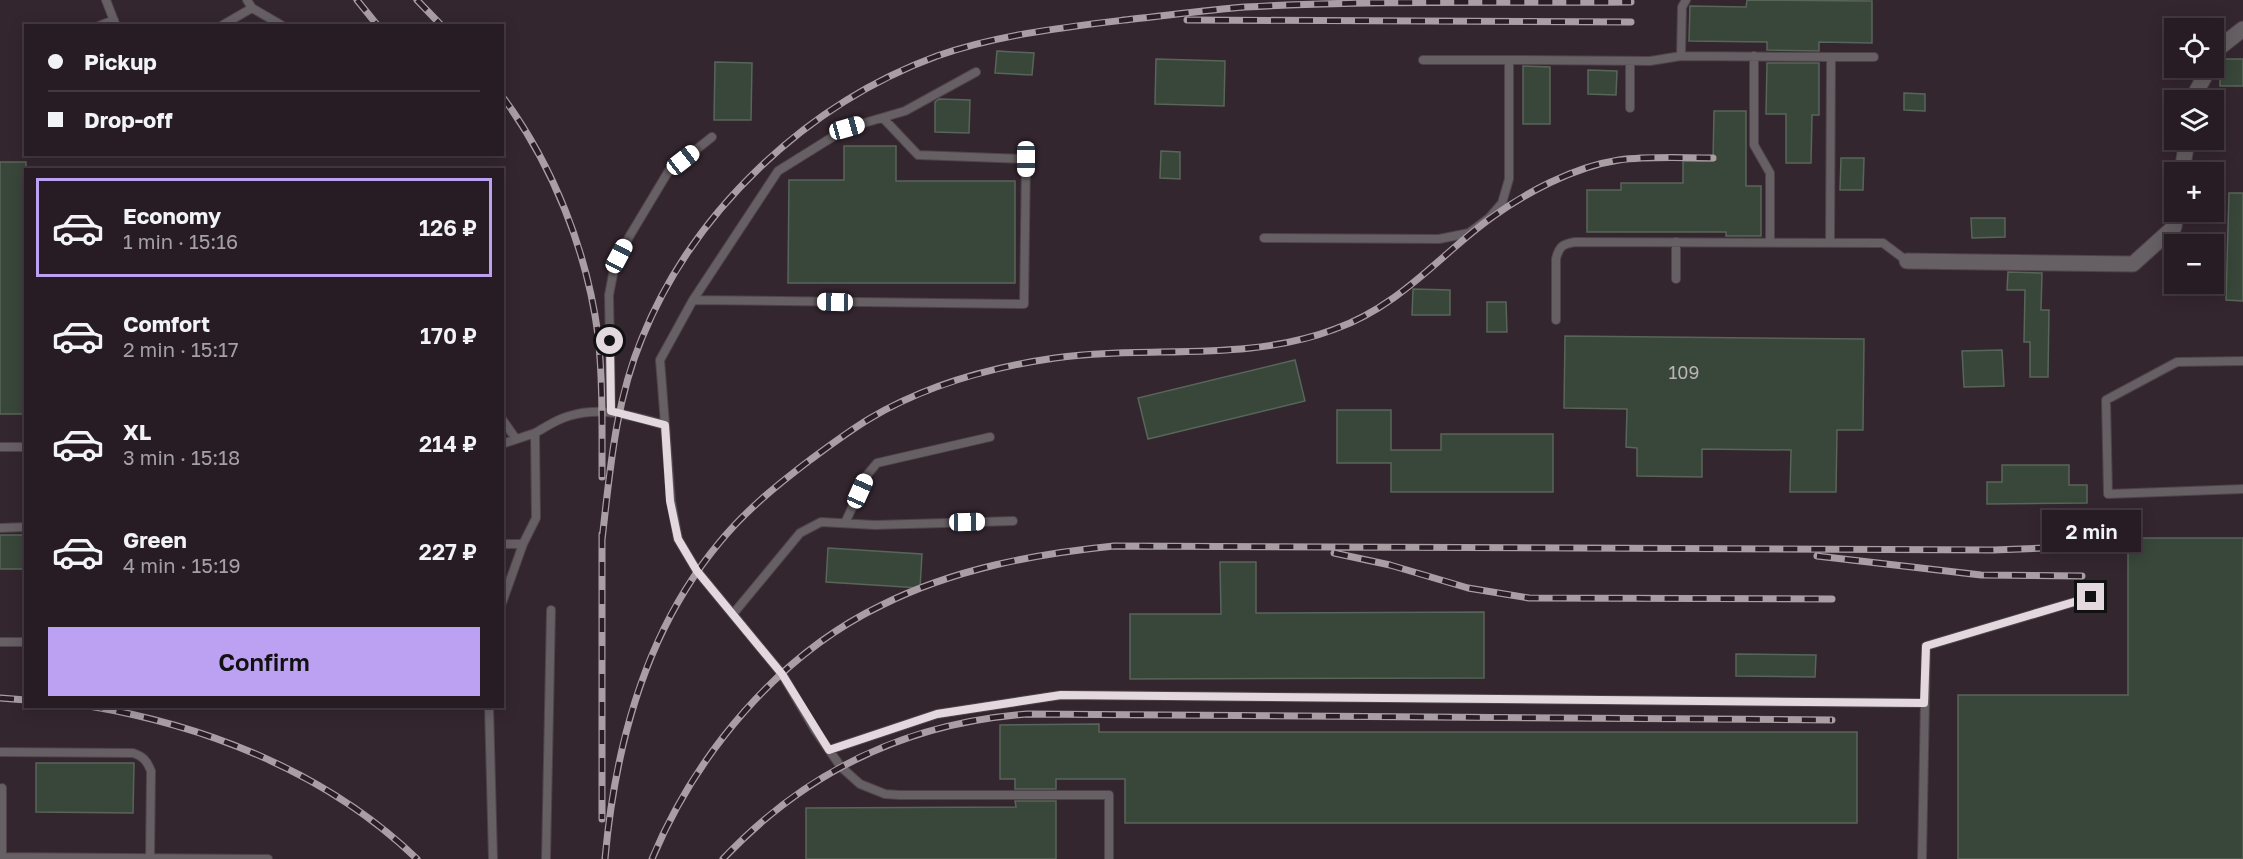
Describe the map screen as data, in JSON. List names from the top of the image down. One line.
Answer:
{"house_numbers":["109"],"page":{"map_buttons":["+","−"],"banner":["Pickup","Drop-off"],"list":[{"name":"Economy","note":"1 min · 15:16","value":"126 ₽"},{"name":"Comfort","note":"2 min · 15:17","value":"170 ₽"},{"name":"XL","note":"3 min · 15:18","value":"214 ₽"},{"name":"Green","note":"4 min · 15:19","value":"227 ₽"}],"bubble":"2 min","buttons":"Confirm"}}
